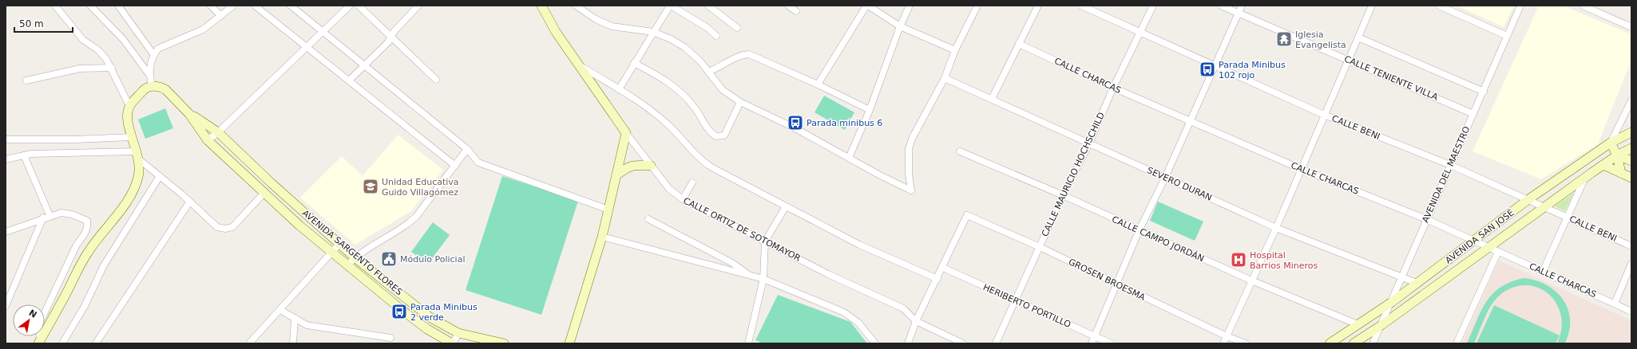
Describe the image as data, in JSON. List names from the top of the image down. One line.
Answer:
{"streets":{"street":["CALLE CHARCAS","CALLE TENIENTE VILLA","CALLE BENI","CALLE MAURICIO HOCHSCHILD","AVENIDA DEL MAESTRO","SEVERO DURAN","CALLE ORTIZ DE SOTOMAYOR","AVENIDA SAN JOSÉ","CALLE CAMPO JORDÁN","AVENIDA SARGENTO FLORES","GROSEN BROESMA","HERIBERTO PORTILLO"]},"crossings":[["CALLE CHARCAS","CALLE MAURICIO HOCHSCHILD"],["CALLE CHARCAS","AVENIDA DEL MAESTRO"],["CALLE CHARCAS","AVENIDA SAN JOSÉ"],["CALLE TENIENTE VILLA","AVENIDA DEL MAESTRO"],["CALLE BENI","CALLE MAURICIO HOCHSCHILD"],["CALLE BENI","AVENIDA DEL MAESTRO"],["CALLE BENI","AVENIDA SAN JOSÉ"],["CALLE MAURICIO HOCHSCHILD","SEVERO DURAN"],["CALLE MAURICIO HOCHSCHILD","CALLE CAMPO JORDÁN"],["CALLE MAURICIO HOCHSCHILD","GROSEN BROESMA"],["CALLE MAURICIO HOCHSCHILD","HERIBERTO PORTILLO"],["AVENIDA DEL MAESTRO","SEVERO DURAN"],["AVENIDA DEL MAESTRO","AVENIDA SAN JOSÉ"],["SEVERO DURAN","AVENIDA SAN JOSÉ"],["AVENIDA SAN JOSÉ","CALLE CAMPO JORDÁN"],["GROSEN BROESMA","HERIBERTO PORTILLO"]],"places":{"temple":["Iglesia Evangelista"],"bus stop":["Parada Minibus 102 rojo","Parada minibus 6","Parada Minibus 2 verde"],"school or university":["Unidad Educativa Guido Villagómez"],"public building":["Módulo Policial"],"hospital":["Hospital Barrios Mineros"]},"scale_bar":"50 m","north":"top right"}
